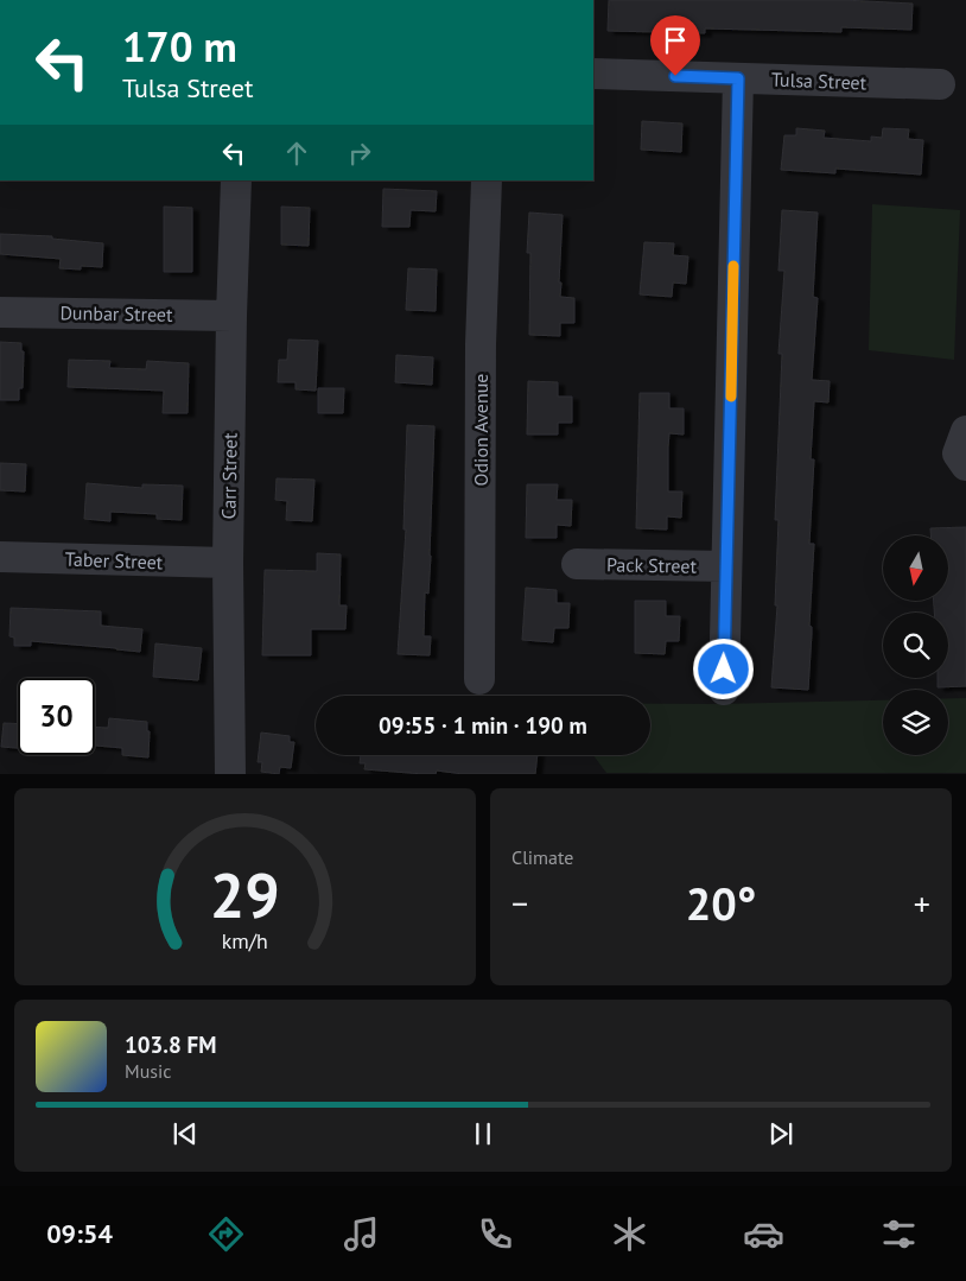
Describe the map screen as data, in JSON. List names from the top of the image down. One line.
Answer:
{"streets":{"street":["Tulsa Street","Dunbar Street","Odion Avenue","Carr Street","Taber Street","Pack Street"]},"crossings":[["Dunbar Street","Carr Street"],["Carr Street","Taber Street"]],"north":"bottom","page":{"turn":["170 m","Tulsa Street"],"limit":"30","trip":"09:55 · 1 min · 190 m","tile":"Climate","heat":["−","20°","+"],"song":["103.8 FM","Music"],"tabs":"09:54","gauge":["29","km/h"]}}
